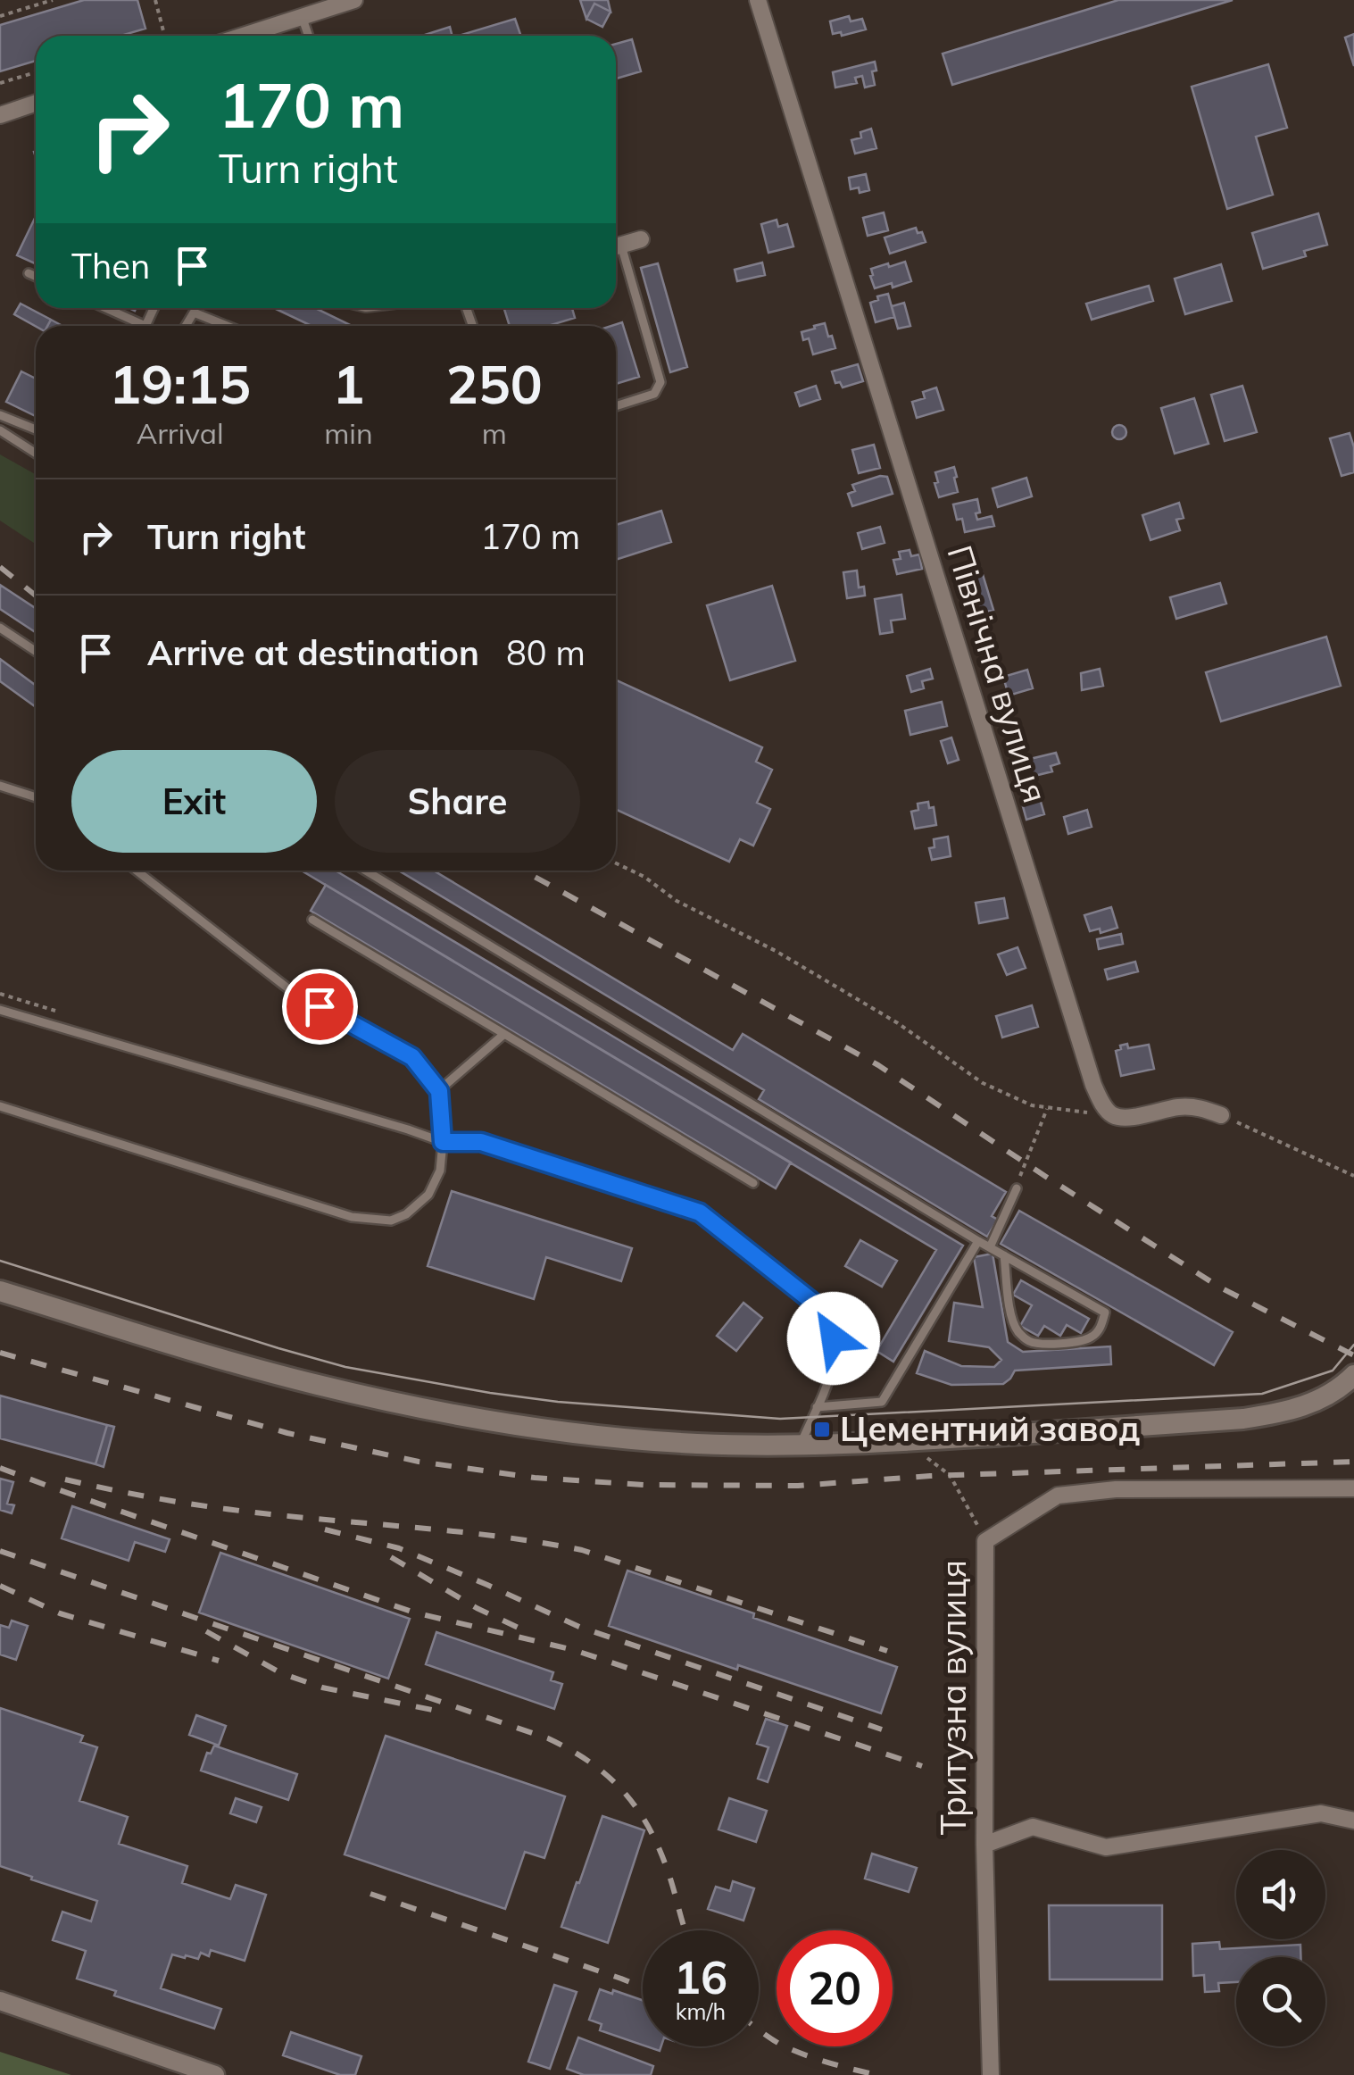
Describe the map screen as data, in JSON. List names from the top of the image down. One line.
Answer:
{"streets":{"street":["Північна вулиця","Тритузна вулиця"]},"places":{"transit":["Цементний завод"]},"page":{"turn":["170 m","Turn right"],"then":"Then","eta":["19:15","Arrival","1","min","250","m"],"list":[{"name":"Turn right","value":"170 m"},{"name":"Arrive at destination","value":"80 m"}],"buttons":["Exit","Share"],"speed":"16 km/h","limit":"20"}}
